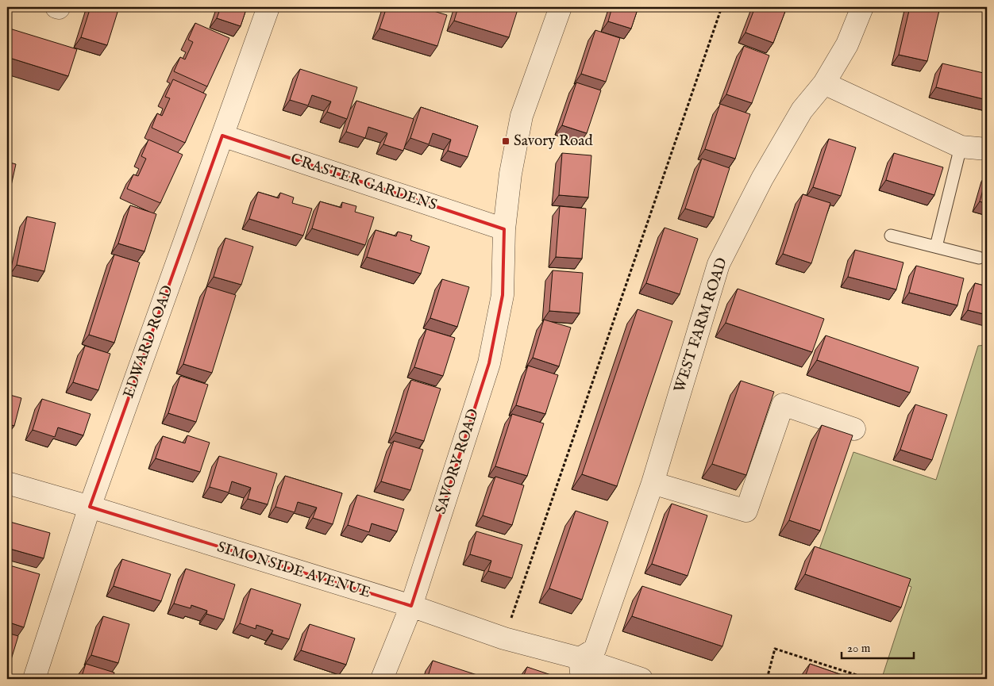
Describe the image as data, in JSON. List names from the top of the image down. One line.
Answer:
{"streets":{"street":["CRASTER GARDENS","WEST FARM ROAD","EDWARD ROAD","SAVORY ROAD","SIMONSIDE AVENUE"]},"crossings":[["CRASTER GARDENS","EDWARD ROAD"],["CRASTER GARDENS","SAVORY ROAD"],["WEST FARM ROAD","SIMONSIDE AVENUE"],["EDWARD ROAD","SIMONSIDE AVENUE"],["SAVORY ROAD","SIMONSIDE AVENUE"]],"places":{"transit":["Savory Road"]},"scale_bar":"20 m"}
